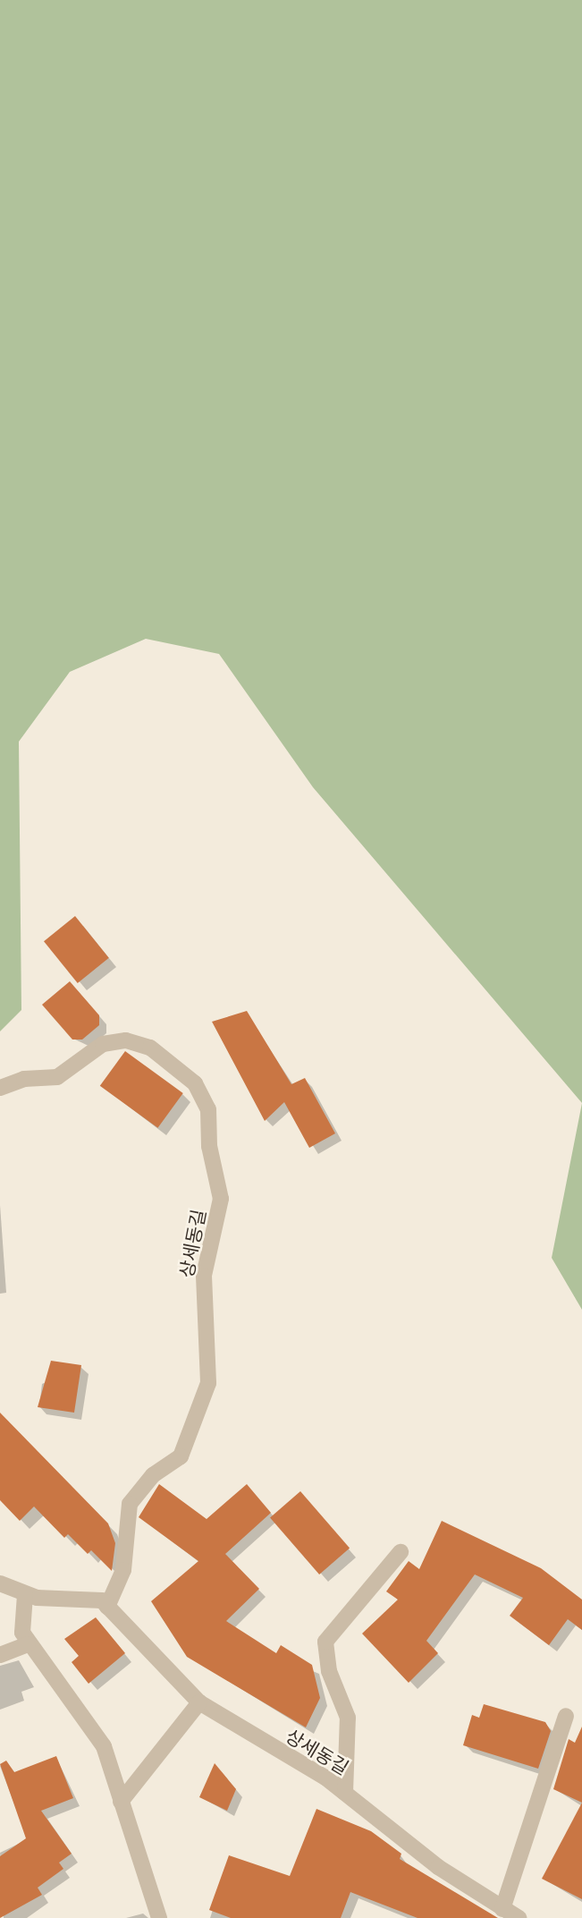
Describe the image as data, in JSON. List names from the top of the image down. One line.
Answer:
{"streets":{"lane":["상세동길"]}}
